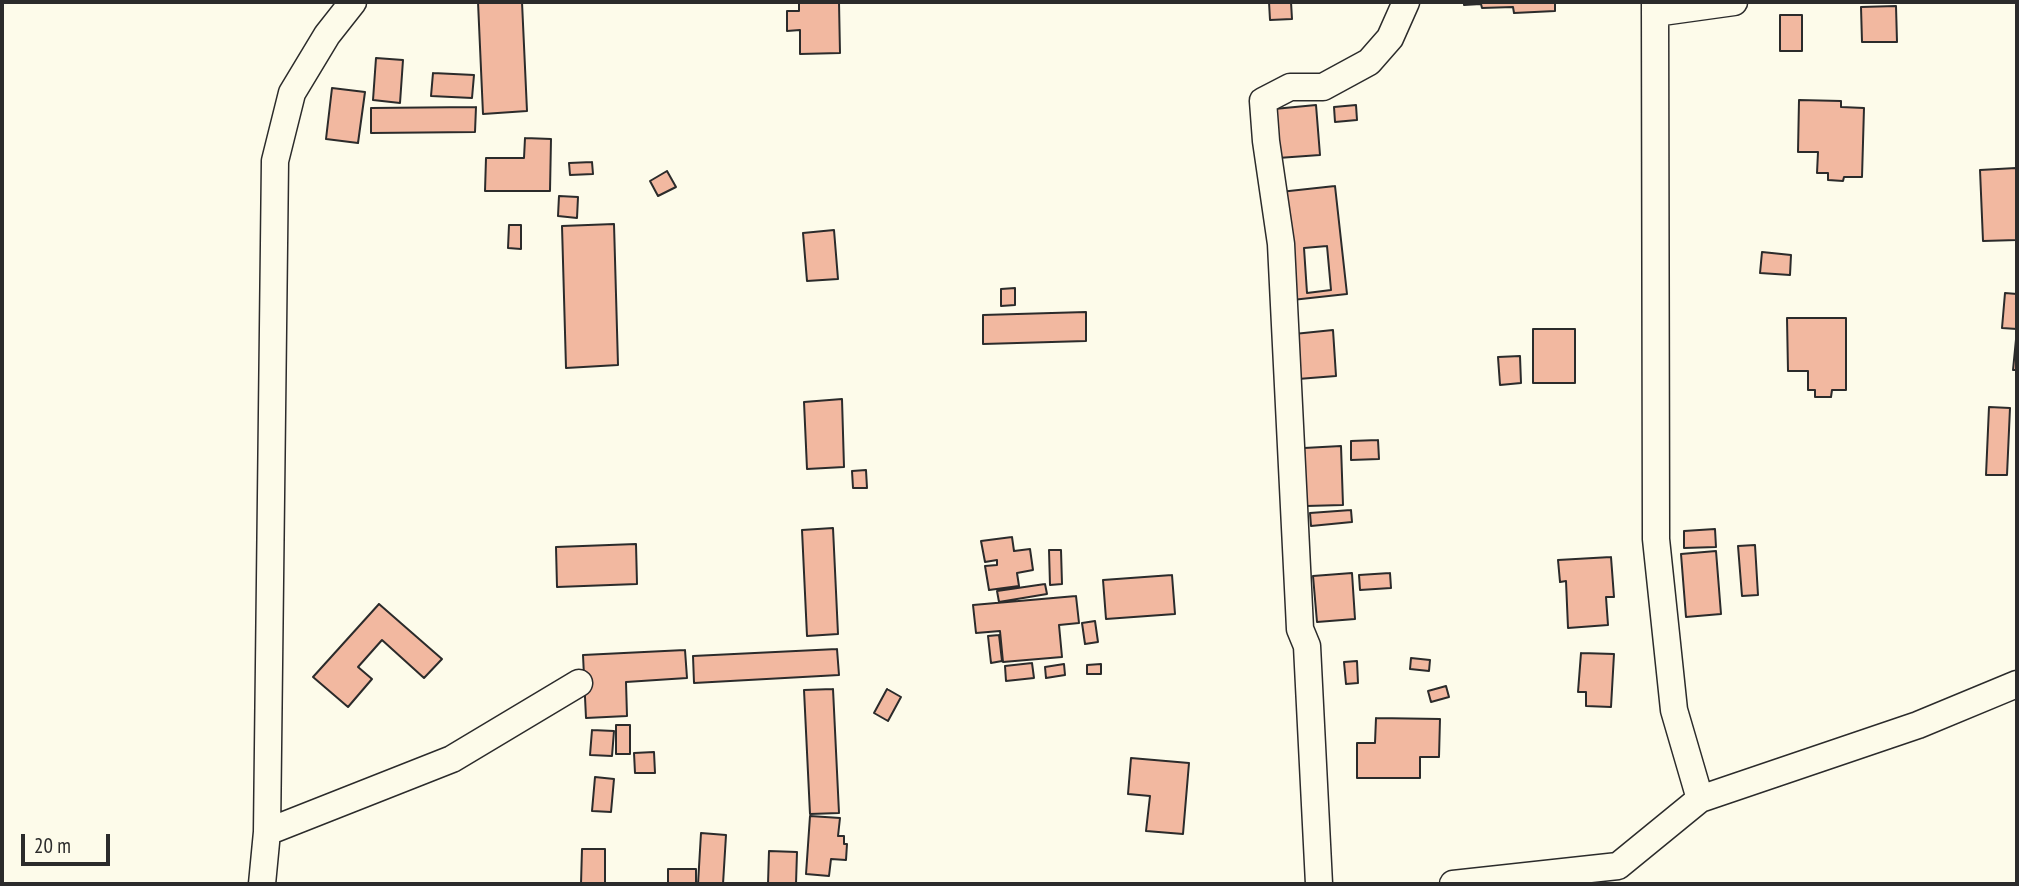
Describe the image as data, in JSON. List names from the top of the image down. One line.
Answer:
{"scale_bar":"20 m"}
